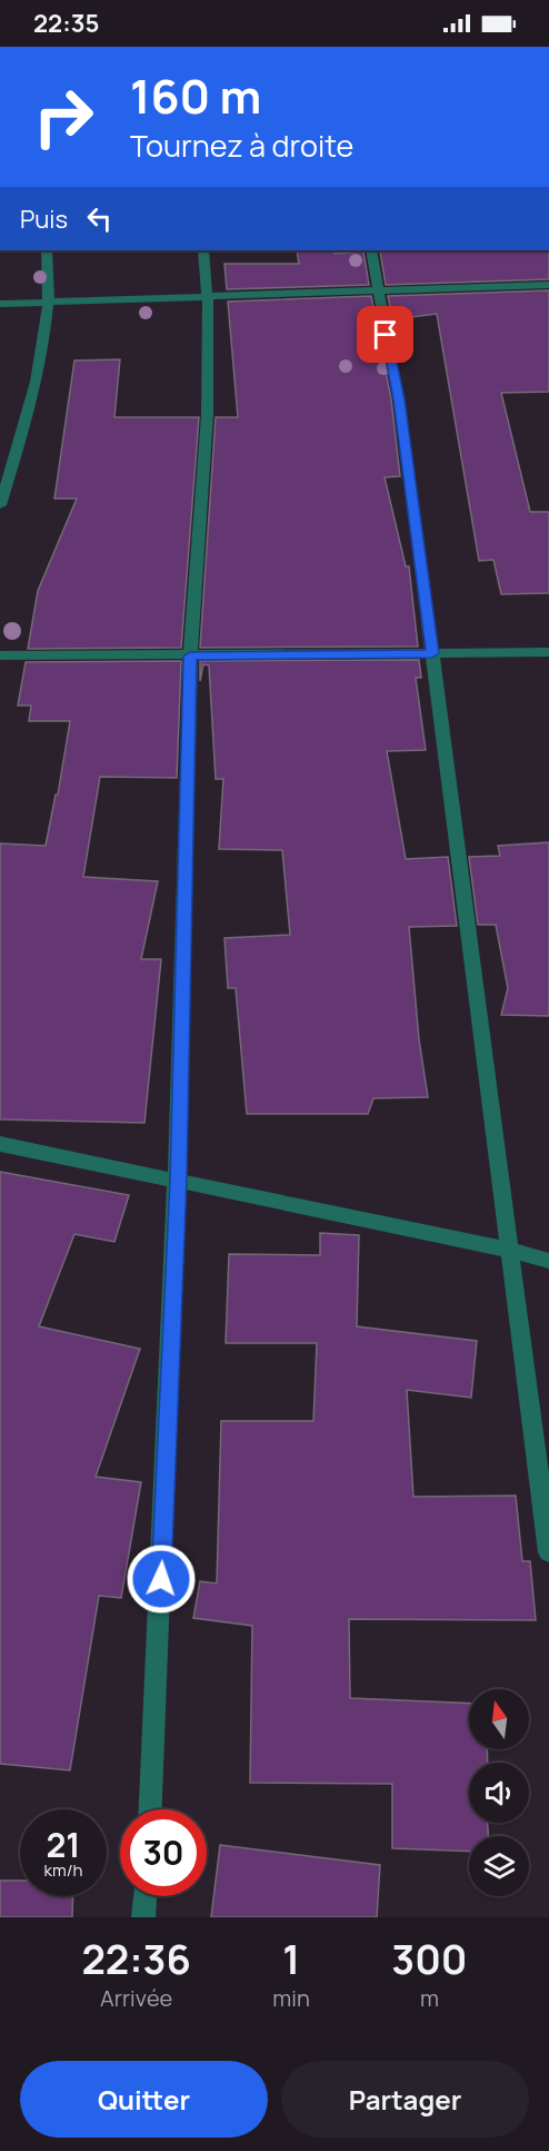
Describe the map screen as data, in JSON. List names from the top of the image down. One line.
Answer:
{"north":"top","page":{"status":"22:35","turn":["160 m","Tournez à droite"],"then":"Puis","speed":"21 km/h","limit":"30","eta":["22:36","Arrivée","1","min","300","m"],"buttons":["Quitter","Partager"]}}
